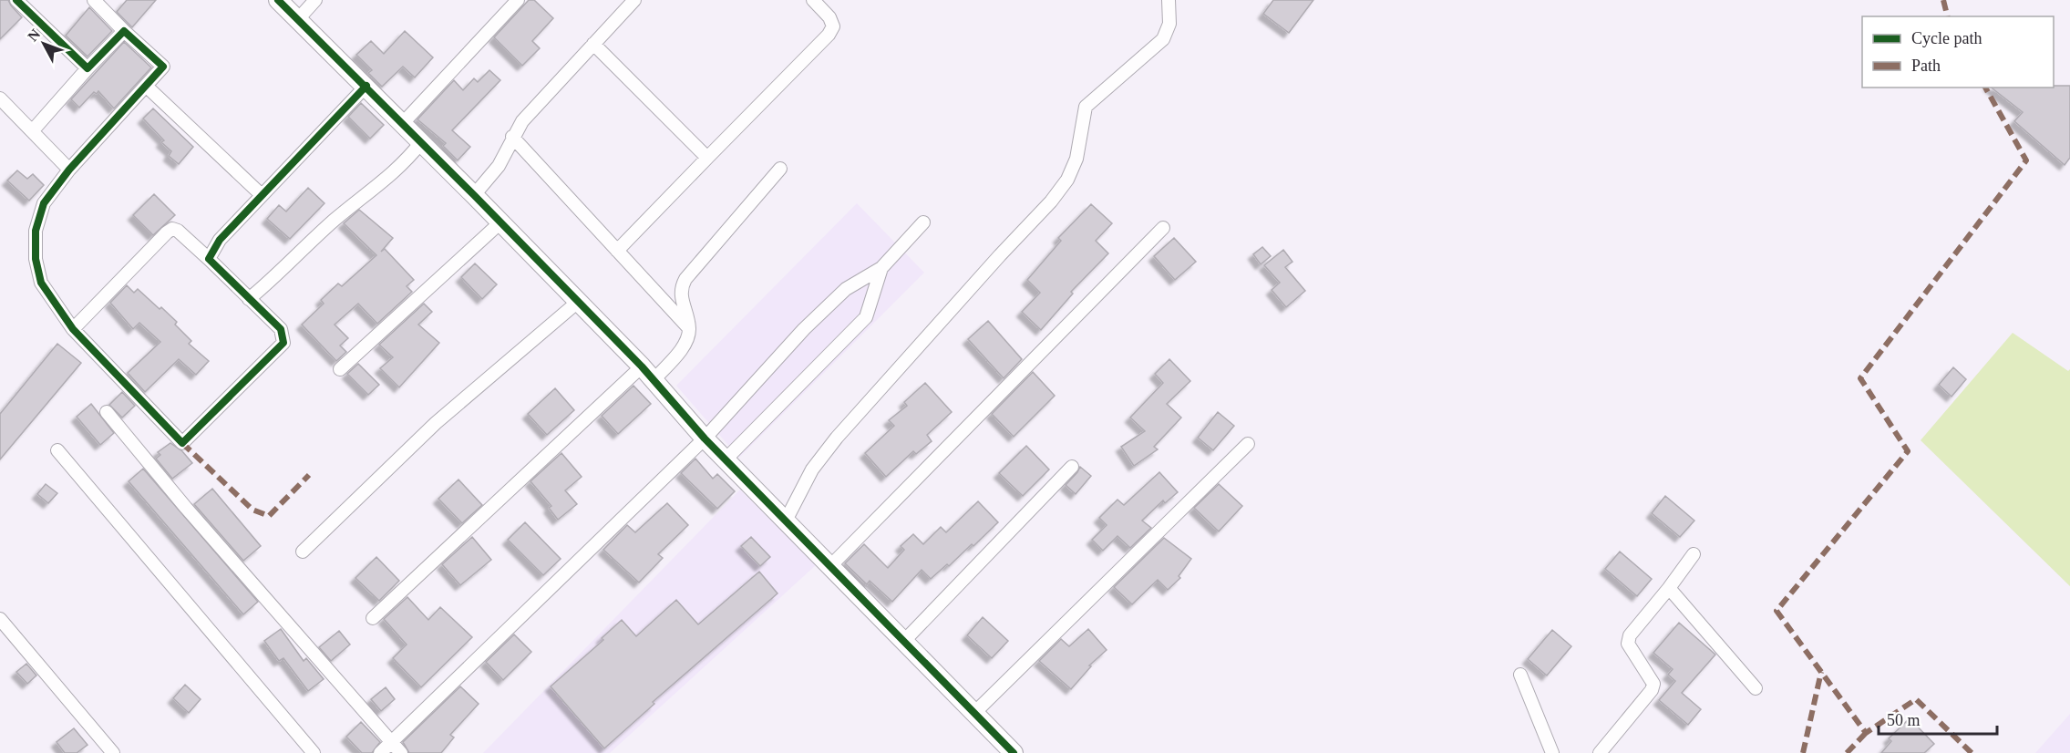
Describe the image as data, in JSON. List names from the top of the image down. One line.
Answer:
{"legend":["Cycle path","Path"],"scale_bar":"50 m","north":"top left"}
